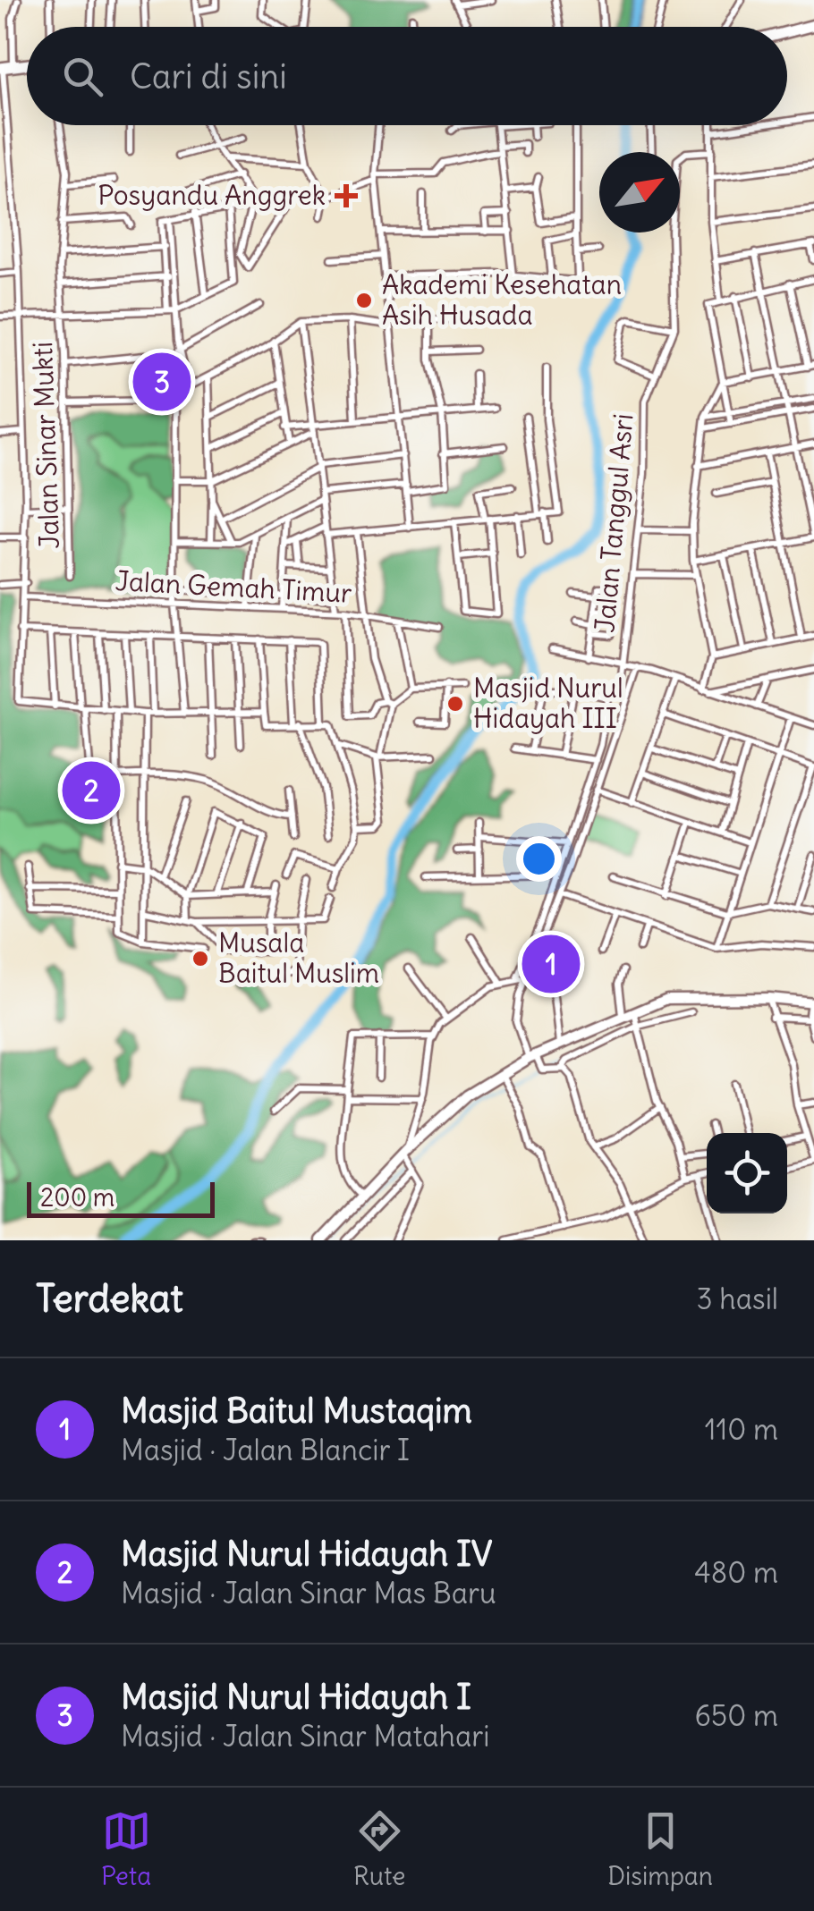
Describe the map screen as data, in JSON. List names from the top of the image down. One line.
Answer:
{"streets":{"street":["Jalan Sinar Mukti","Jalan Tanggul Asri","Jalan Gemah Timur"]},"places":{"health":["Posyandu Anggrek"],"other":["Akademi Kesehatan Asih Husada","Masjid Nurul Hidayah III","Musala Baitul Muslim"]},"scale_bar":"200 m","north":"top right","page":{"search":"Cari di sini","pins":["3","2","1"],"scale":"200 m","heading":["Terdekat","3 hasil"],"list":[{"mark":"1","name":"Masjid Baitul Mustaqim","note":"Masjid · Jalan Blancir I","value":"110 m"},{"mark":"2","name":"Masjid Nurul Hidayah IV","note":"Masjid · Jalan Sinar Mas Baru","value":"480 m"},{"mark":"3","name":"Masjid Nurul Hidayah I","note":"Masjid · Jalan Sinar Matahari","value":"650 m"}],"nav":["Peta","Rute","Disimpan"]}}
